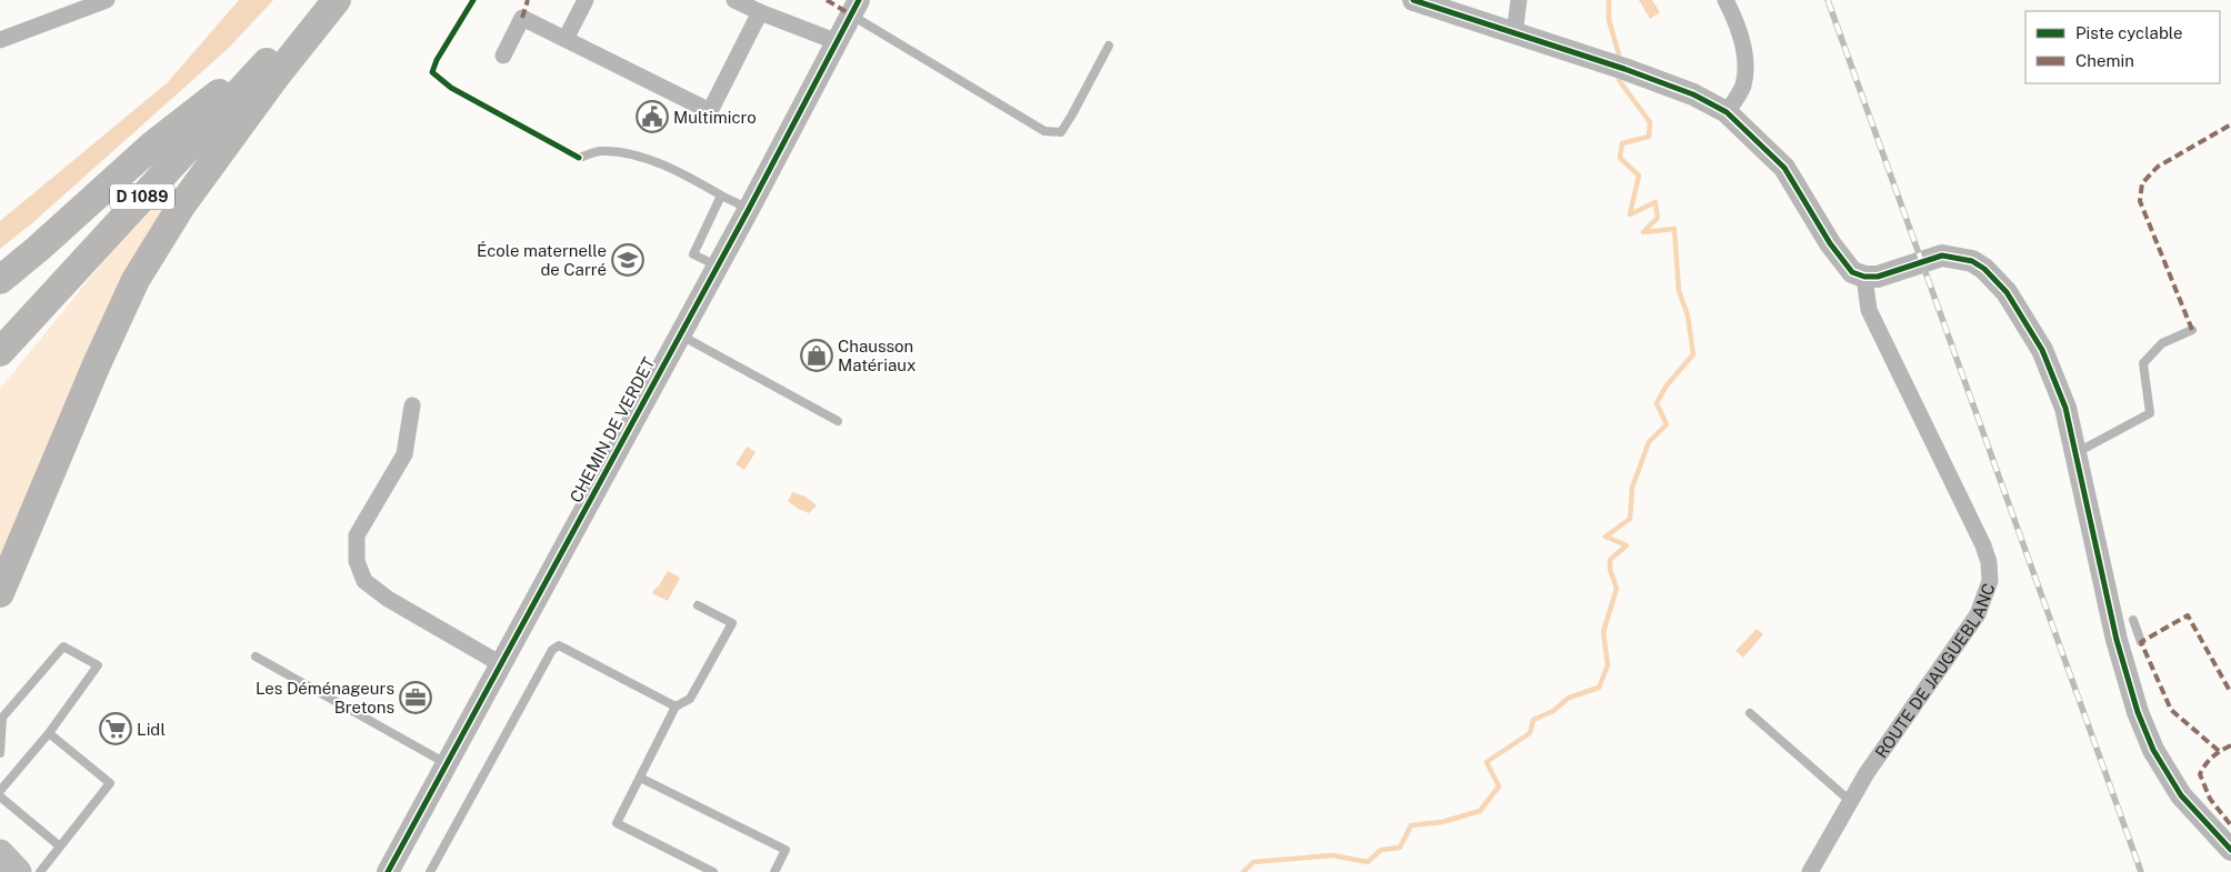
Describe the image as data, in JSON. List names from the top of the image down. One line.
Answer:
{"streets":{"highway":["D 1089"],"street":["CHEMIN DE VERDET","ROUTE DE JAUGUEBLANC"]},"places":{"public building":["Multimicro"],"school or university":["École maternelle de Carré"],"shop":["Chausson Matériaux"],"office":["Les Déménageurs Bretons"],"supermarket":["Lidl"]},"legend":["Piste cyclable","Chemin"]}
